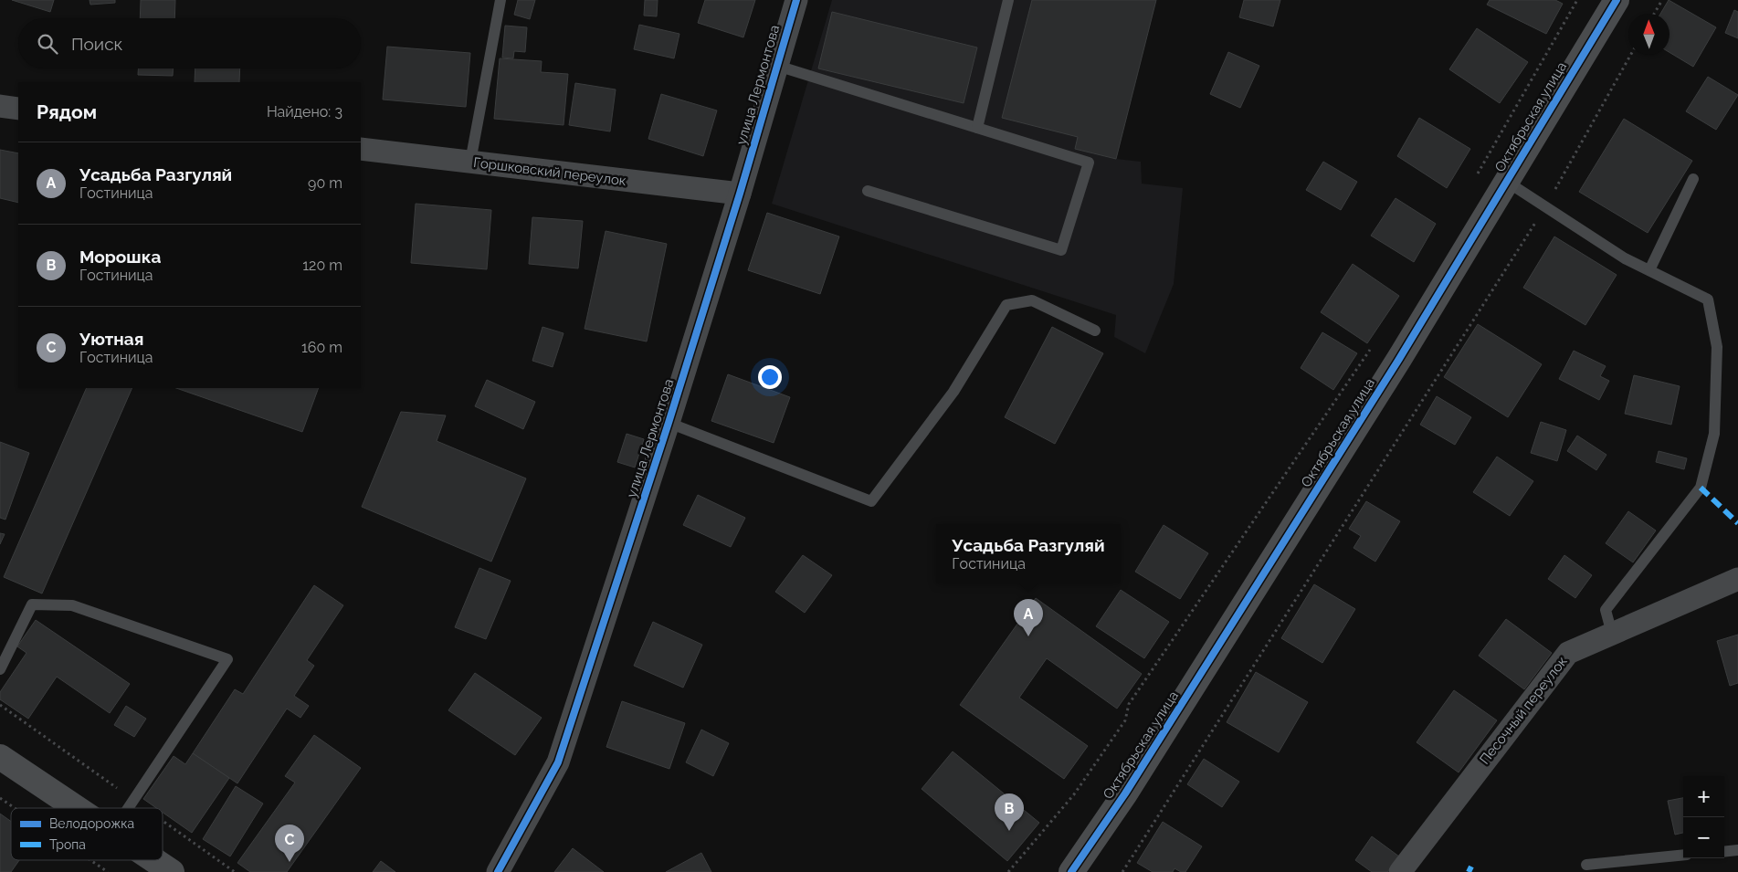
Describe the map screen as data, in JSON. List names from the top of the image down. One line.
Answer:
{"streets":{"street":["улица Лермонтова","Октябрьская улица","Горшковский переулок","Песочный переулок"]},"crossings":[["улица Лермонтова","Горшковский переулок"]],"legend":["Велодорожка","Тропа"],"north":"top","page":{"search":"Поиск","heading":["Рядом","Найдено: 3"],"list":[{"mark":"A","name":"Усадьба Разгуляй","note":"Гостиница","value":"90 m"},{"mark":"B","name":"Морошка","note":"Гостиница","value":"120 m"},{"mark":"C","name":"Уютная","note":"Гостиница","value":"160 m"}],"popup":["Усадьба Разгуляй","Гостиница"],"pins":["A","B","C"],"map_buttons":["+","−"]}}
